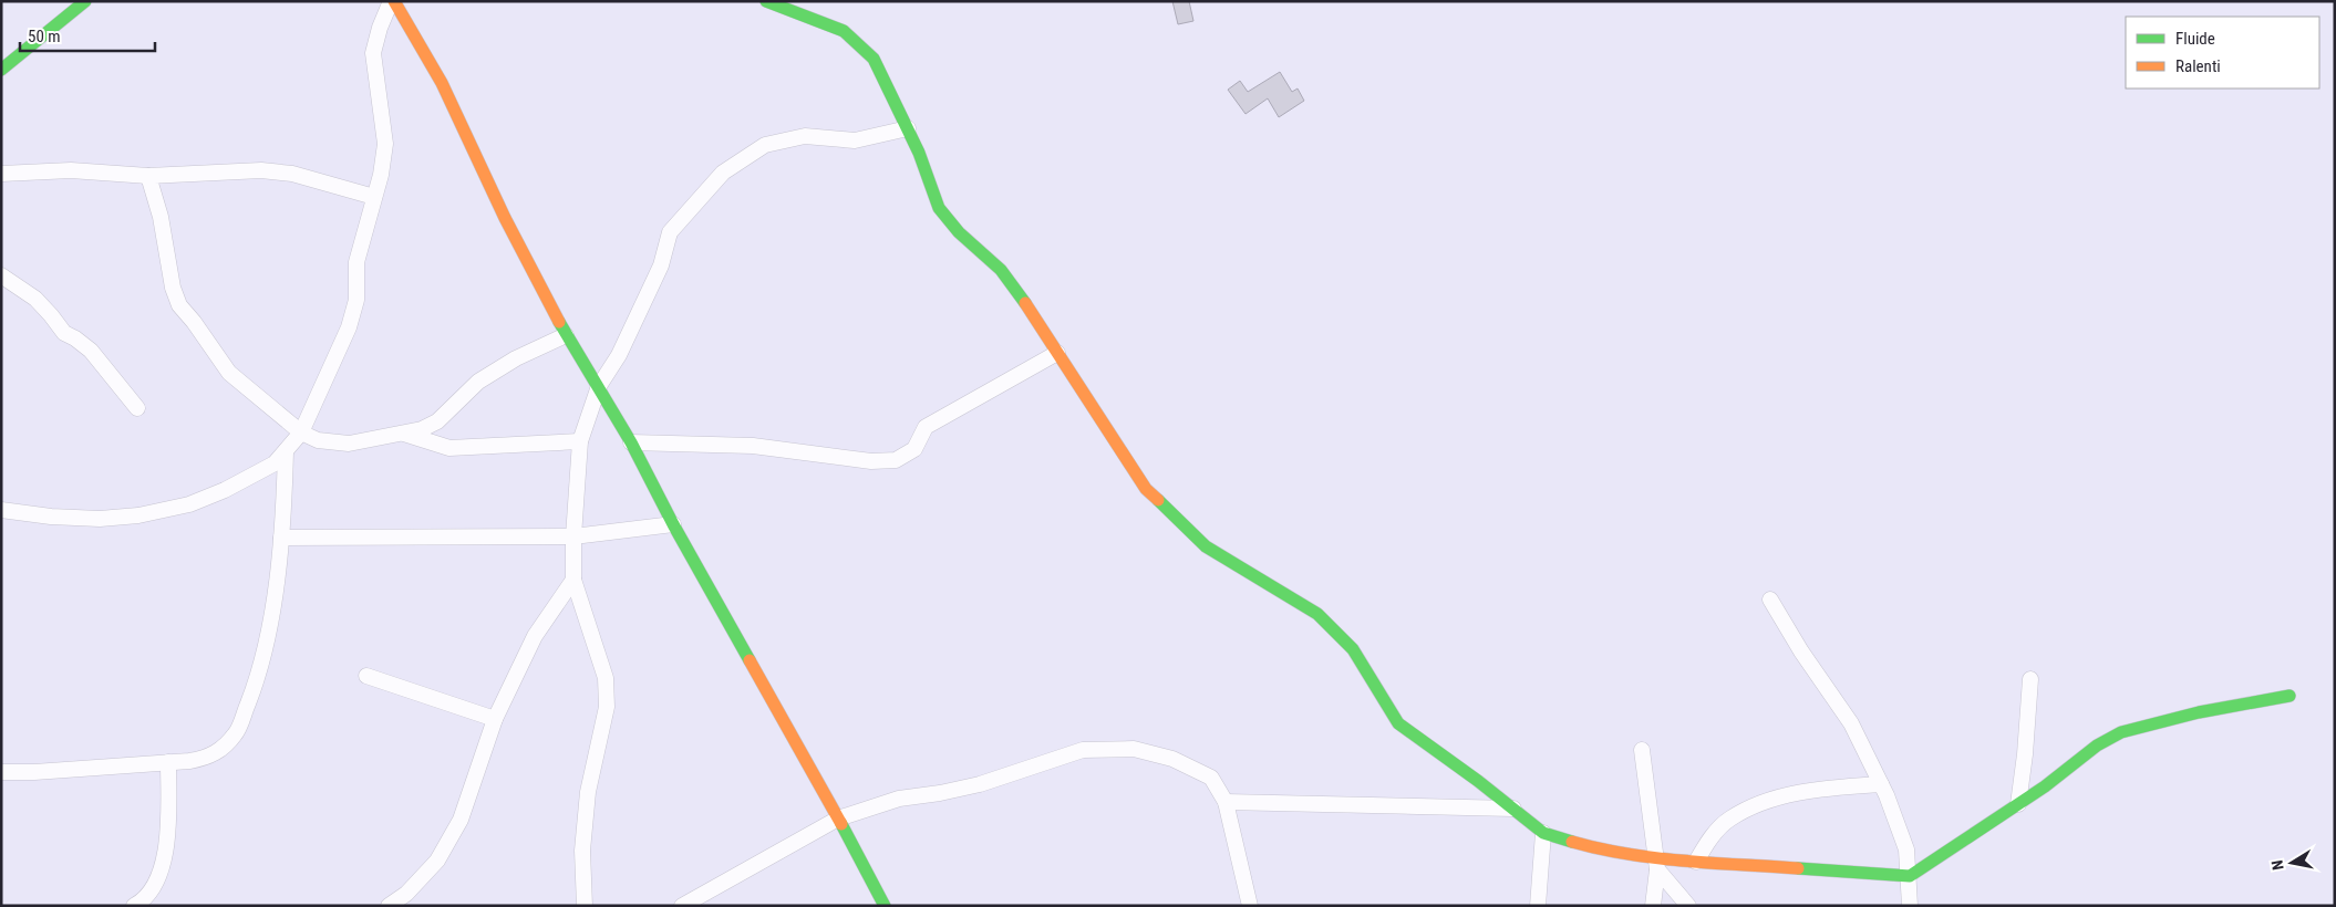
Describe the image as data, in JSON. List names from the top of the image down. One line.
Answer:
{"legend":["Fluide","Ralenti"],"scale_bar":"50 m","north":"left"}
